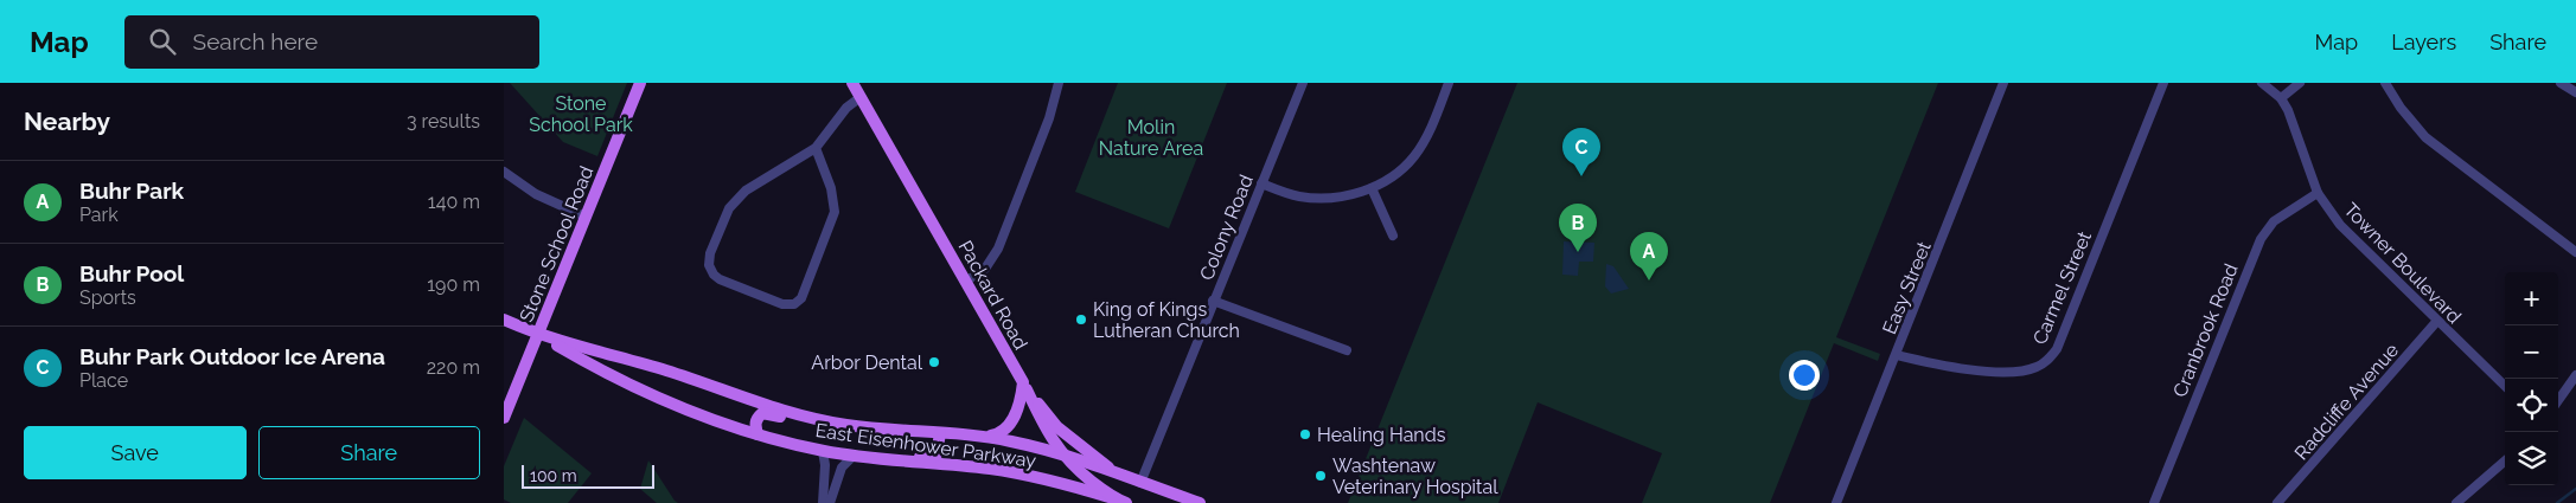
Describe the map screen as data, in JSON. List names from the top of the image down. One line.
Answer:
{"streets":{"main road":["Stone School Road","Packard Road","East Eisenhower Parkway"],"street":["Colony Road","Towner Boulevard","Easy Street","Carmel Street","Cranbrook Road","Radcliffe Avenue"]},"crossings":[["Stone School Road","East Eisenhower Parkway"],["Towner Boulevard","Cranbrook Road"],["Towner Boulevard","Radcliffe Avenue"],["Easy Street","Carmel Street"],["Packard Road","East Eisenhower Parkway"]],"parks":["Stone School Park","Molin Nature Area"],"places":["King of Kings Lutheran Church","Arbor Dental","Healing Hands","Washtenaw Veterinary Hospital"],"scale_bar":"100 m","page":{"header":"Map","search":"Search here","nav":["Map","Layers","Share"],"heading":["Nearby","3 results"],"pins":["C","B","A"],"list":[{"mark":"A","name":"Buhr Park","note":"Park","value":"140 m"},{"mark":"B","name":"Buhr Pool","note":"Sports","value":"190 m"},{"mark":"C","name":"Buhr Park Outdoor Ice Arena","note":"Place","value":"220 m"}],"map_buttons":["+","−"],"buttons":["Save","Share"],"scale":"100 m"}}
